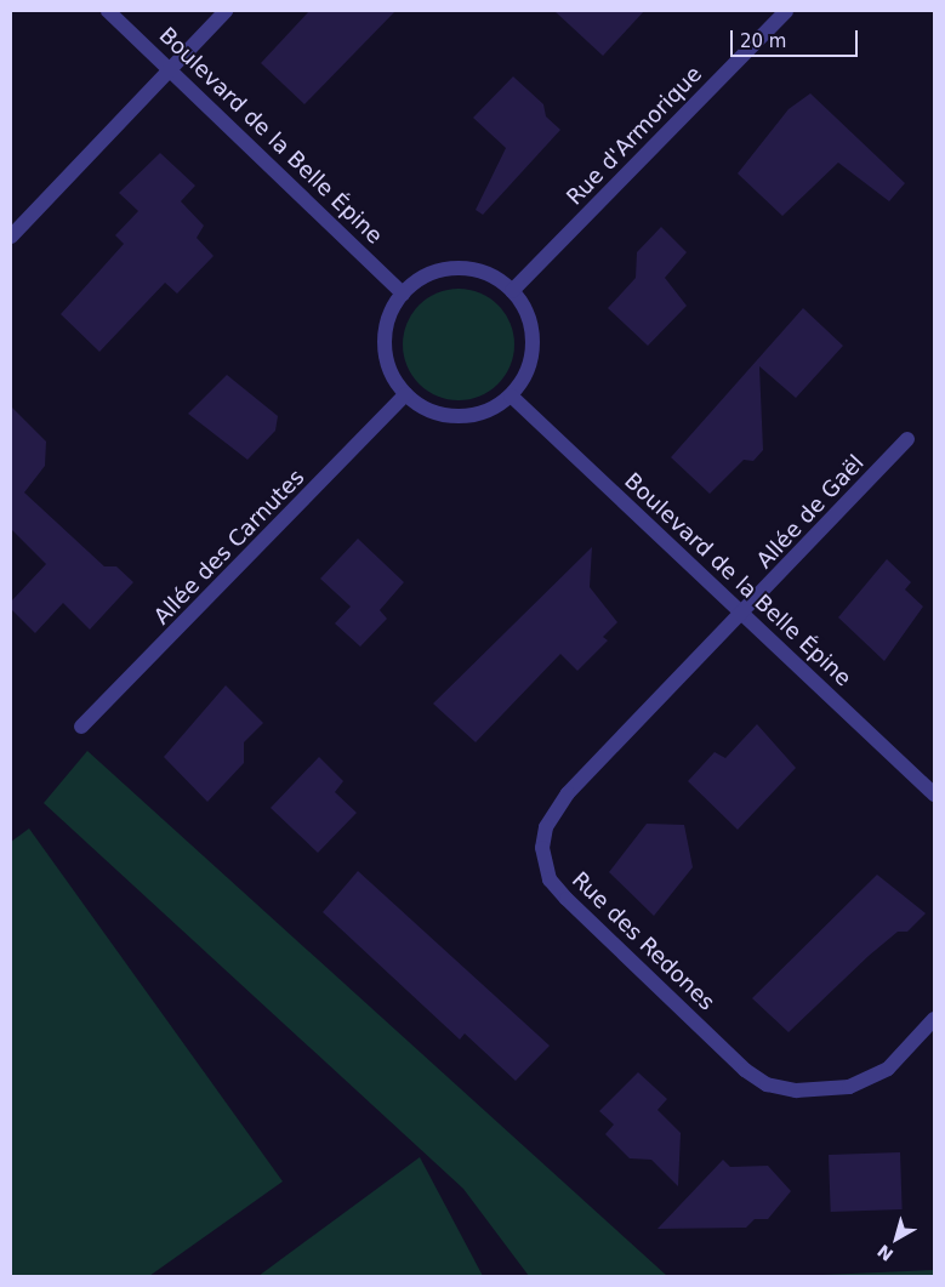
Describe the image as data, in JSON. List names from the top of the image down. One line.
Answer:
{"streets":{"street":["Boulevard de la Belle Épine","Rue d'Armorique","Allée de Gaël","Allée des Carnutes","Rue des Redones"]},"crossings":[["Boulevard de la Belle Épine","Rue d'Armorique"],["Boulevard de la Belle Épine","Allée de Gaël"],["Boulevard de la Belle Épine","Allée des Carnutes"],["Boulevard de la Belle Épine","Rue des Redones"],["Rue d'Armorique","Allée des Carnutes"],["Allée de Gaël","Rue des Redones"]],"scale_bar":"20 m","north":"bottom left"}
